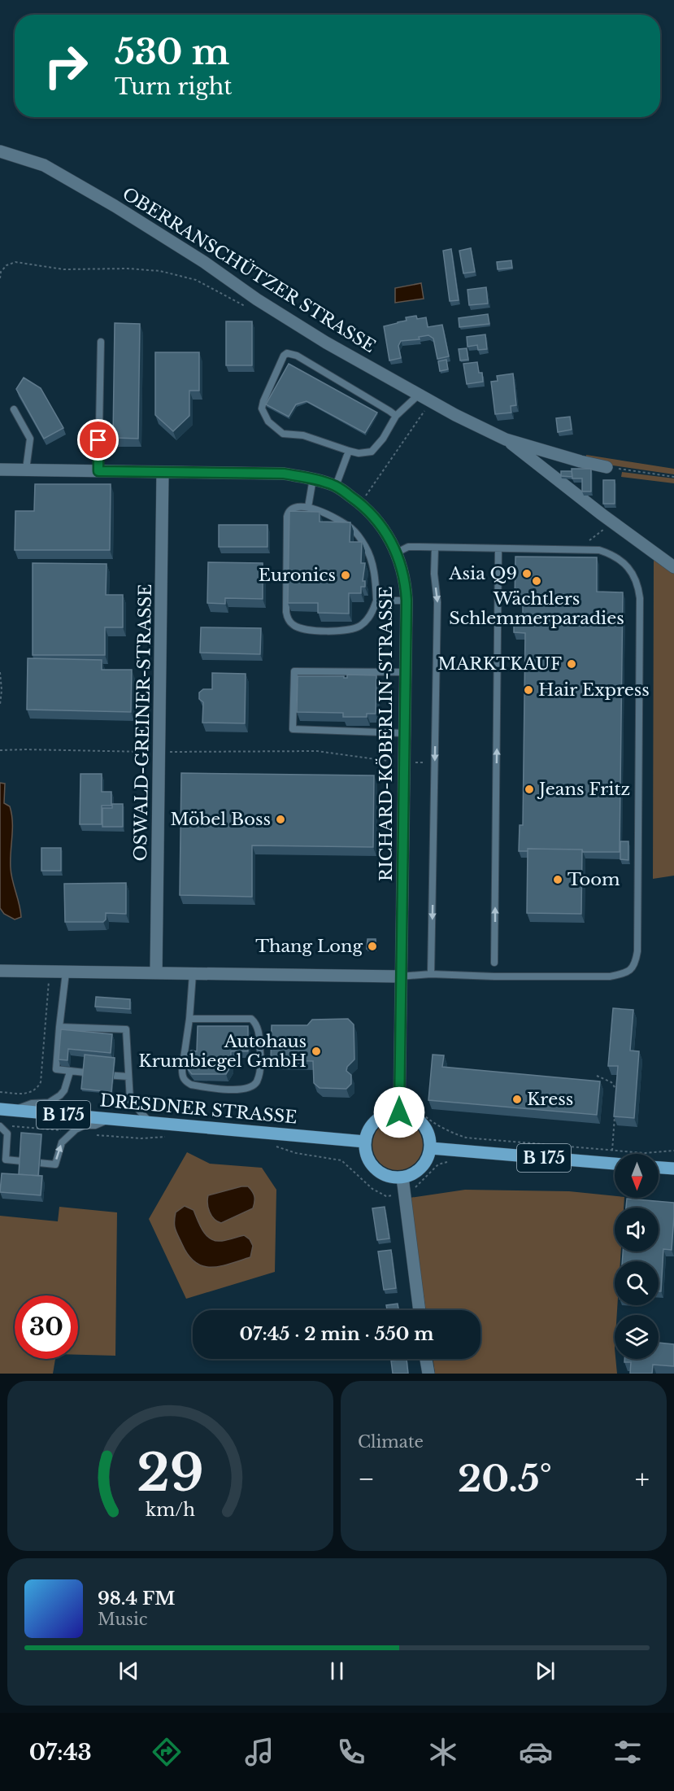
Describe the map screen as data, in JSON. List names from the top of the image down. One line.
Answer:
{"streets":{"main road":["DRESDNER STRASSE","B 175"],"street":["OBERRANSCHÜTZER STRASSE","OSWALD-GREINER-STRASSE","RICHARD-KÖBERLIN-STRASSE"]},"crossings":[["OSWALD-GREINER-STRASSE","RICHARD-KÖBERLIN-STRASSE"],["RICHARD-KÖBERLIN-STRASSE","DRESDNER STRASSE"],["RICHARD-KÖBERLIN-STRASSE","B 175"],["DRESDNER STRASSE","B 175"]],"places":["Asia Q9","Euronics","Wächtlers Schlemmerparadies","MARKTKAUF","Hair Express","Jeans Fritz","Möbel Boss","Toom","Thang Long","Autohaus Krumbiegel GmbH","Kress"],"north":"bottom","page":{"turn":["530 m","Turn right"],"limit":"30","trip":"07:45 · 2 min · 550 m","tile":"Climate","heat":["−","20.5°","+"],"song":["98.4 FM","Music"],"tabs":"07:43","gauge":["29","km/h"]}}
